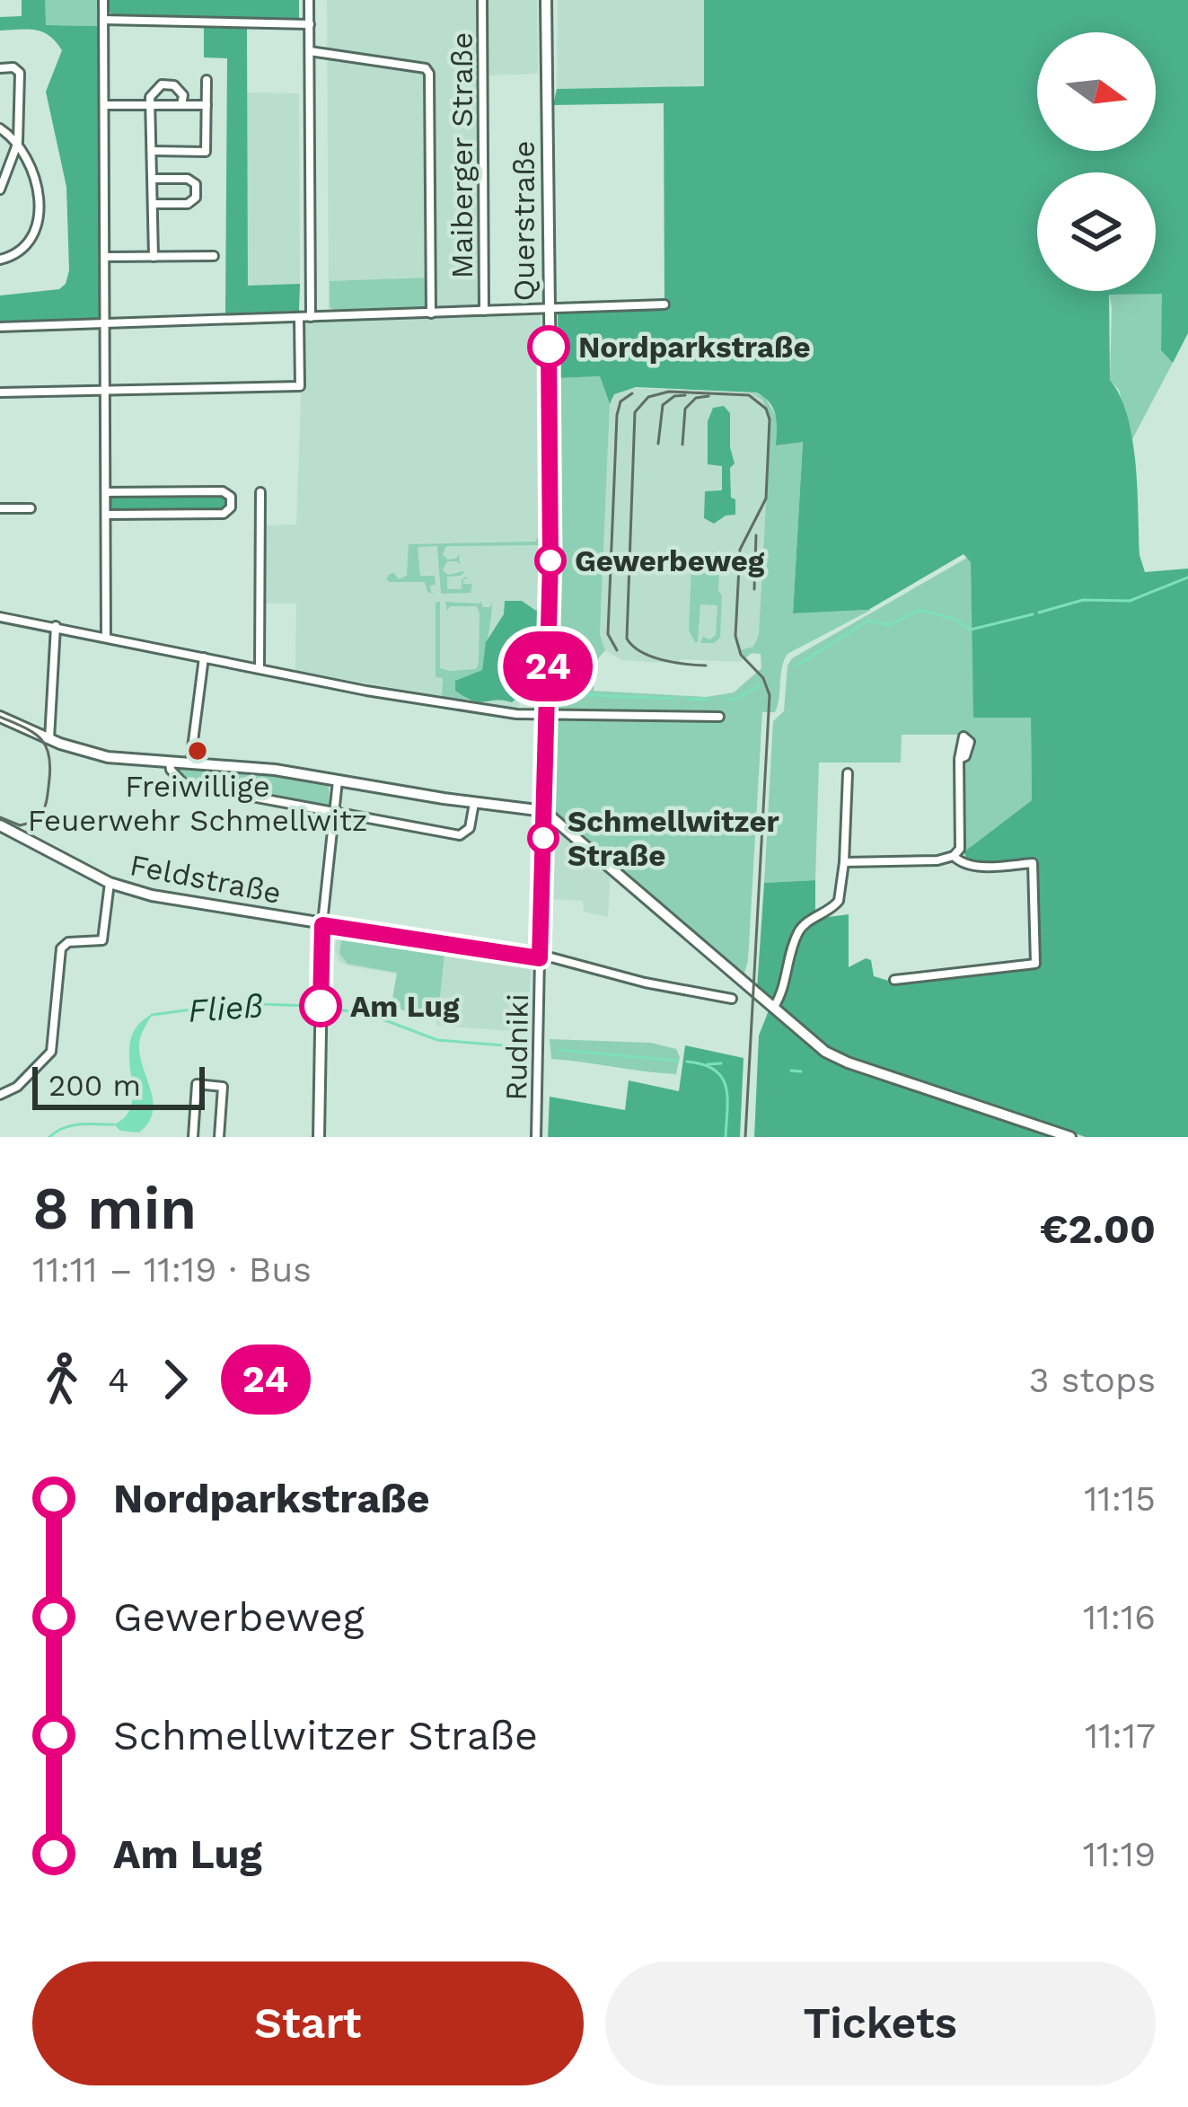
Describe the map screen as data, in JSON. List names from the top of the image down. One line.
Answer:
{"streets":{"street":["Maiberger Straße","Querstraße","Feldstraße","Rudniki"]},"crossings":[["Querstraße","Feldstraße"],["Querstraße","Rudniki"],["Feldstraße","Rudniki"]],"water":["Fließ"],"places":["Nordparkstraße","Gewerbeweg","Freiwillige Feuerwehr Schmellwitz","Schmellwitzer Straße","Am Lug"],"lines":["bus line 24"],"scale_bar":"200 m","north":"right","page":{"on_map":"24","scale":"200 m","heading":["8 min","11:11 – 11:19 · Bus","€2.00"],"legs":["4","24","3 stops"],"list":[{"name":"Nordparkstraße","value":"11:15"},{"name":"Gewerbeweg","value":"11:16"},{"name":"Schmellwitzer Straße","value":"11:17"},{"name":"Am Lug","value":"11:19"}],"buttons":["Start","Tickets"]}}
